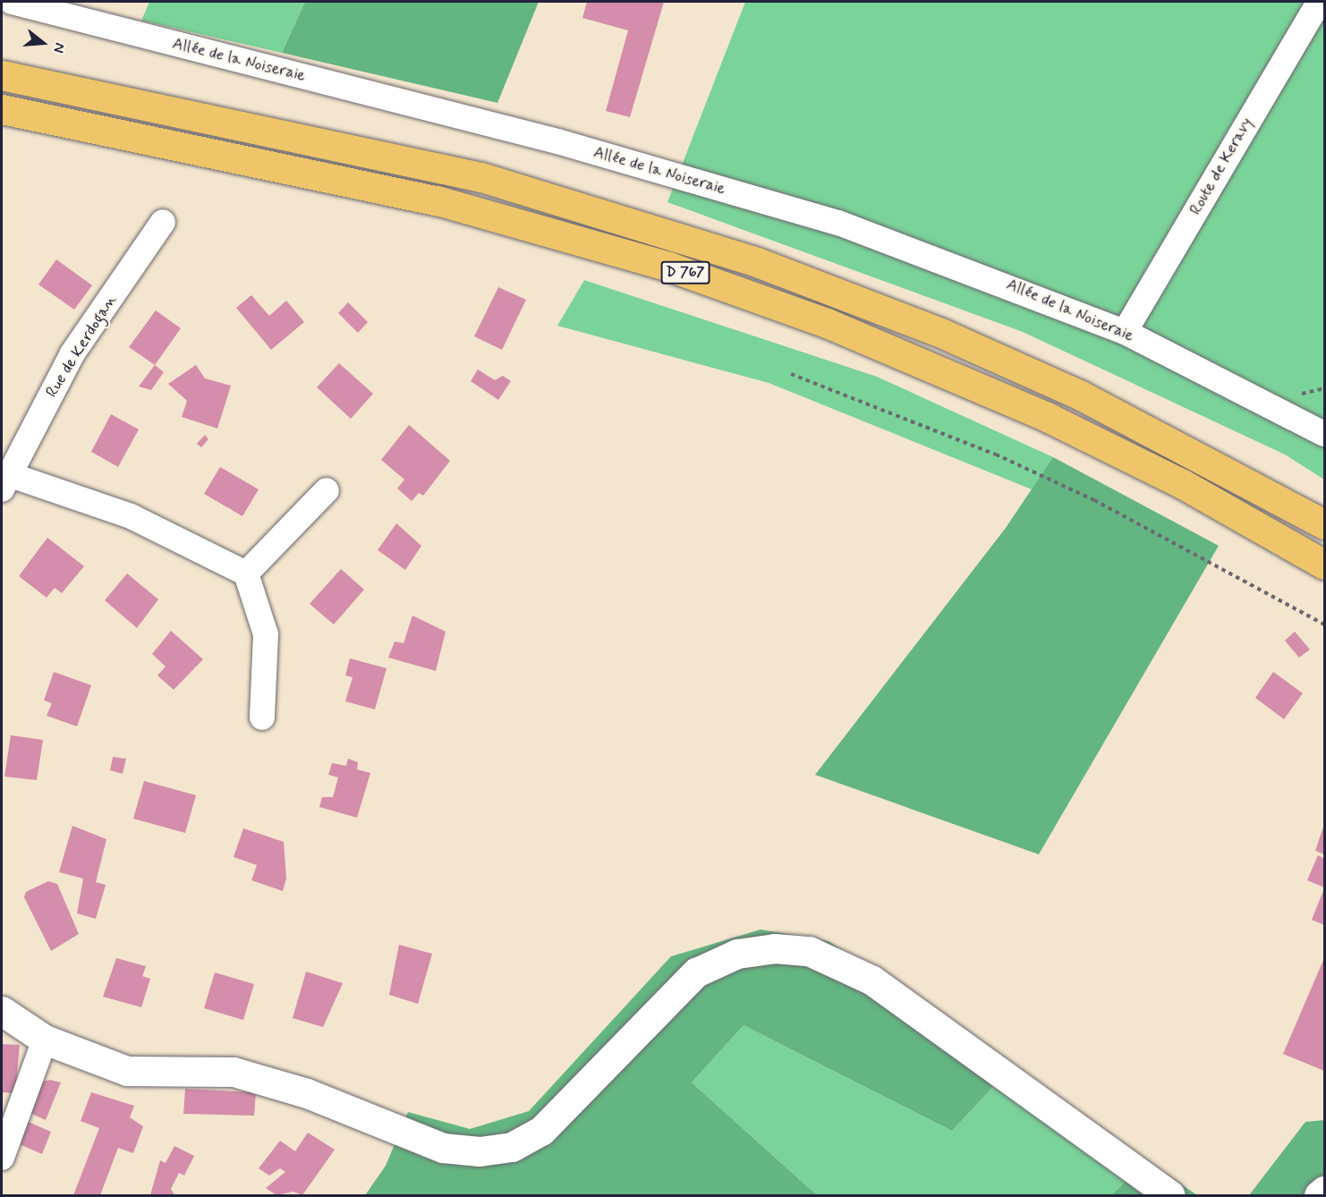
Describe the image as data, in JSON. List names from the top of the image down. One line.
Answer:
{"streets":{"highway":["D 767"],"street":["Allée de la Noiseraie","Route de Keravy","Rue de Kerdogan"]},"crossings":[["Allée de la Noiseraie","Route de Keravy"]],"north":"right"}
